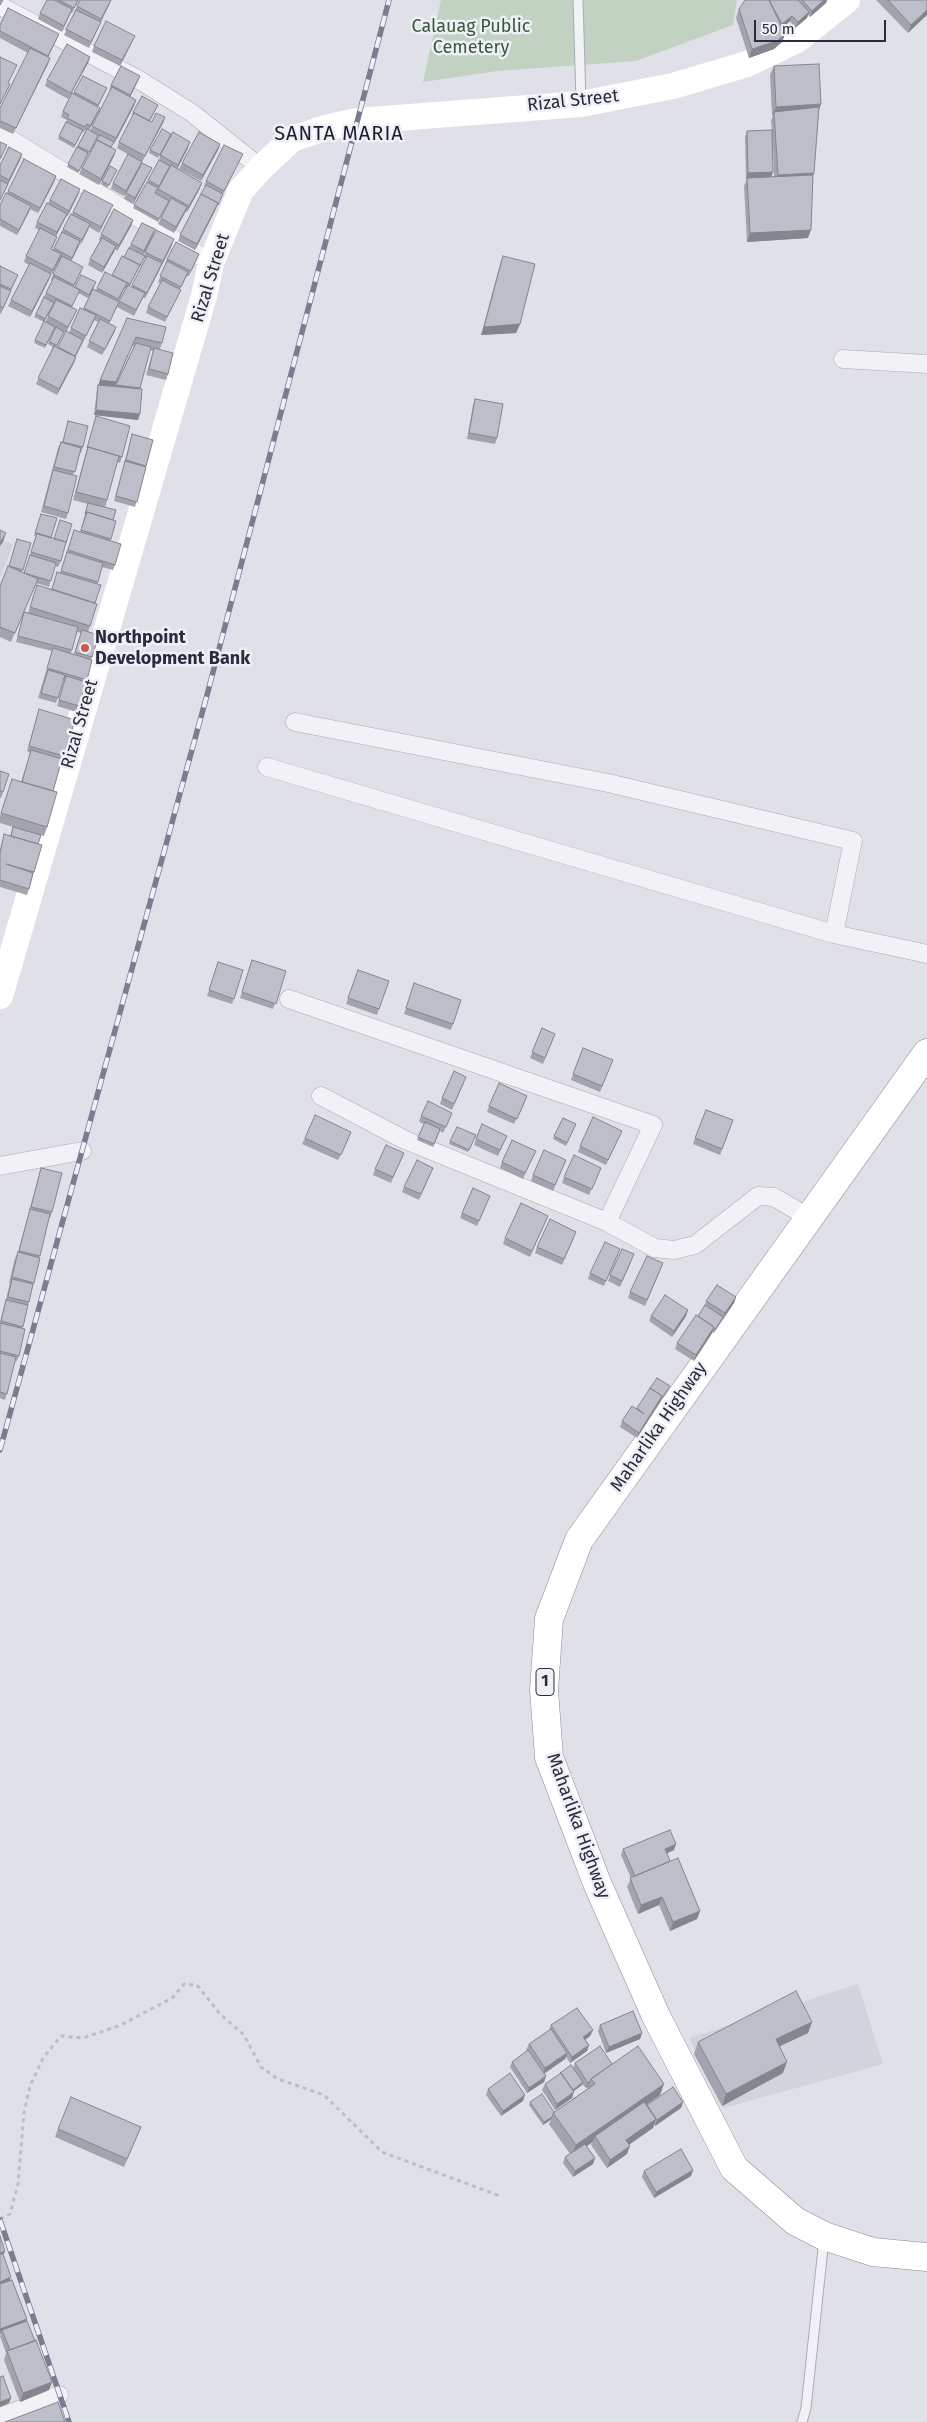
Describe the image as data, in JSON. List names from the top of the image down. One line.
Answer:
{"streets":{"highway":["Maharlika Highway","1"],"street":["Rizal Street"]},"districts":["SANTA MARIA"],"parks":["Calauag Public Cemetery"],"places":["Northpoint Development Bank"],"scale_bar":"50 m"}
